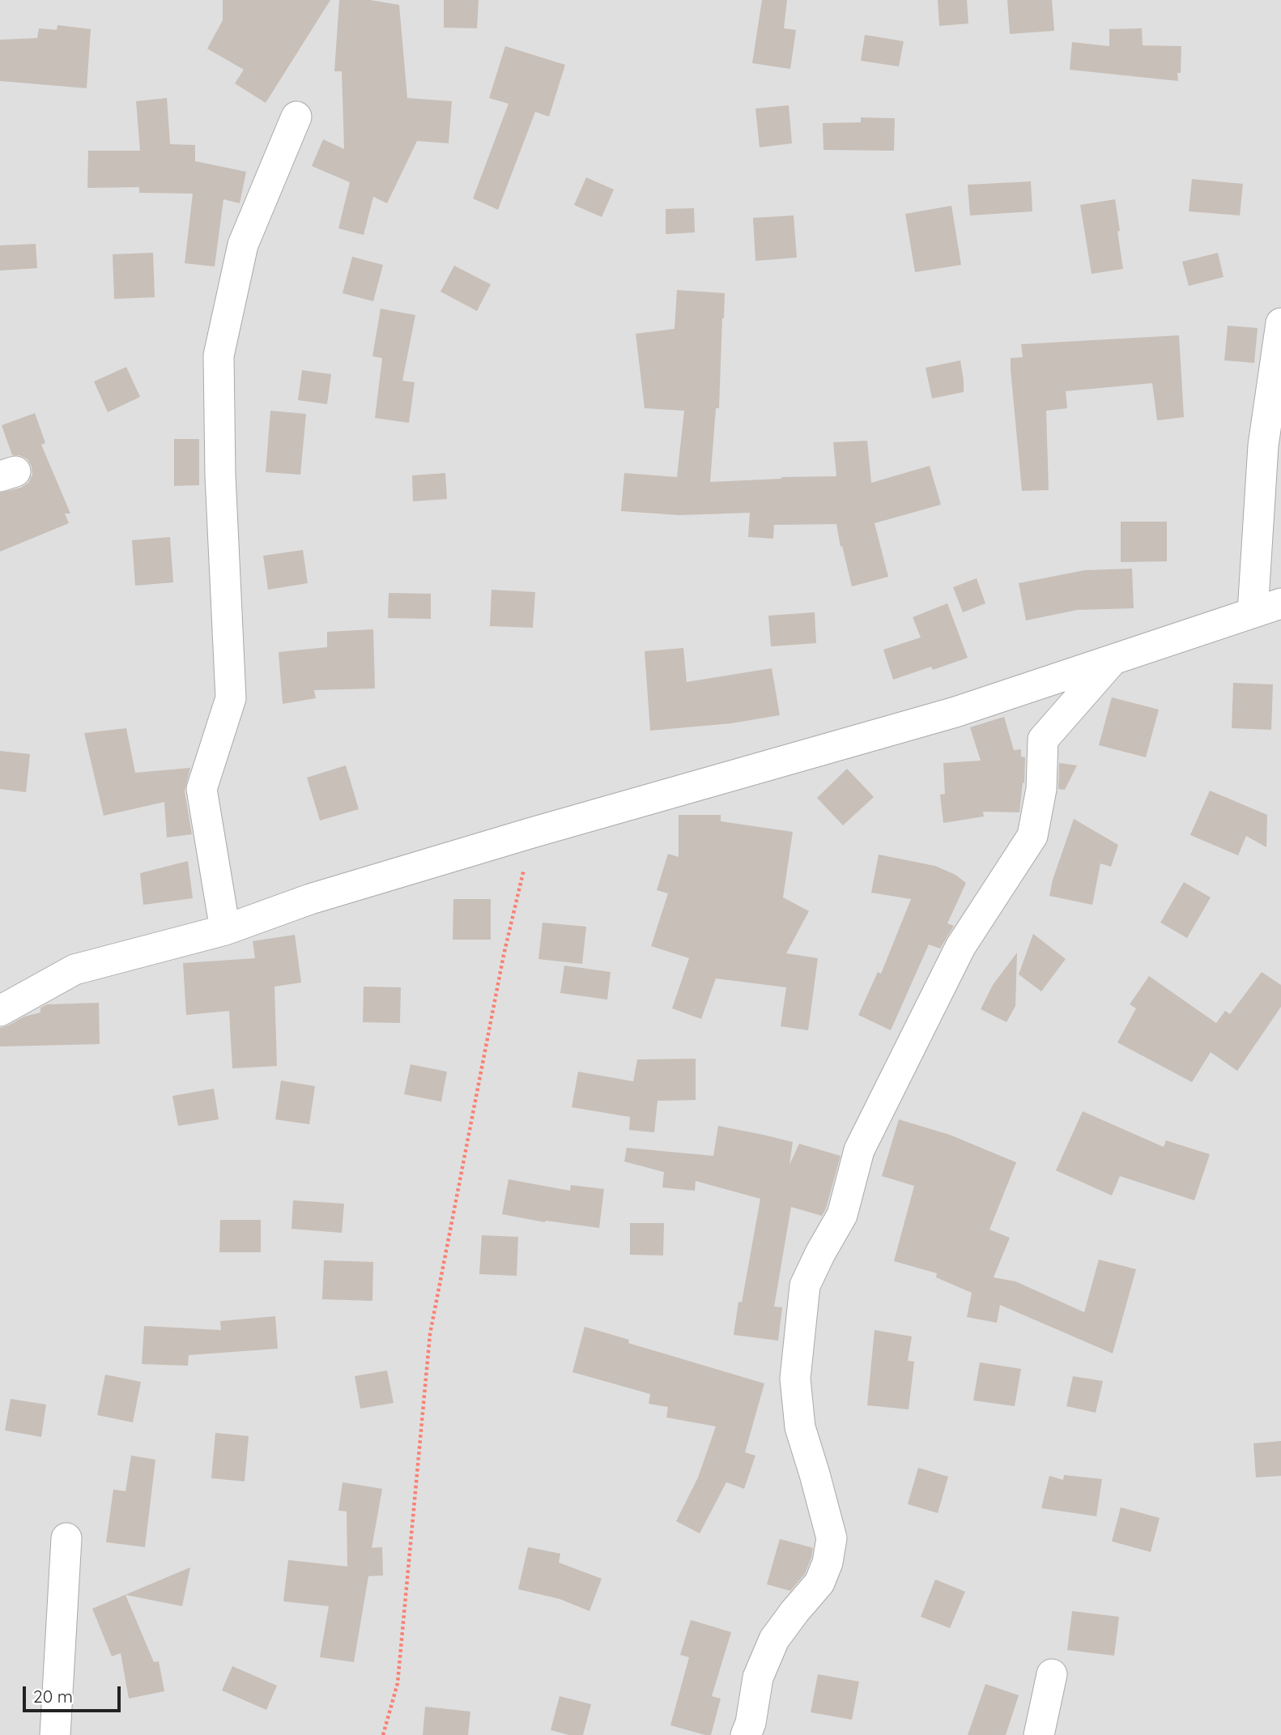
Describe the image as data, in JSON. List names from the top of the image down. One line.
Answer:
{"scale_bar":"20 m"}
